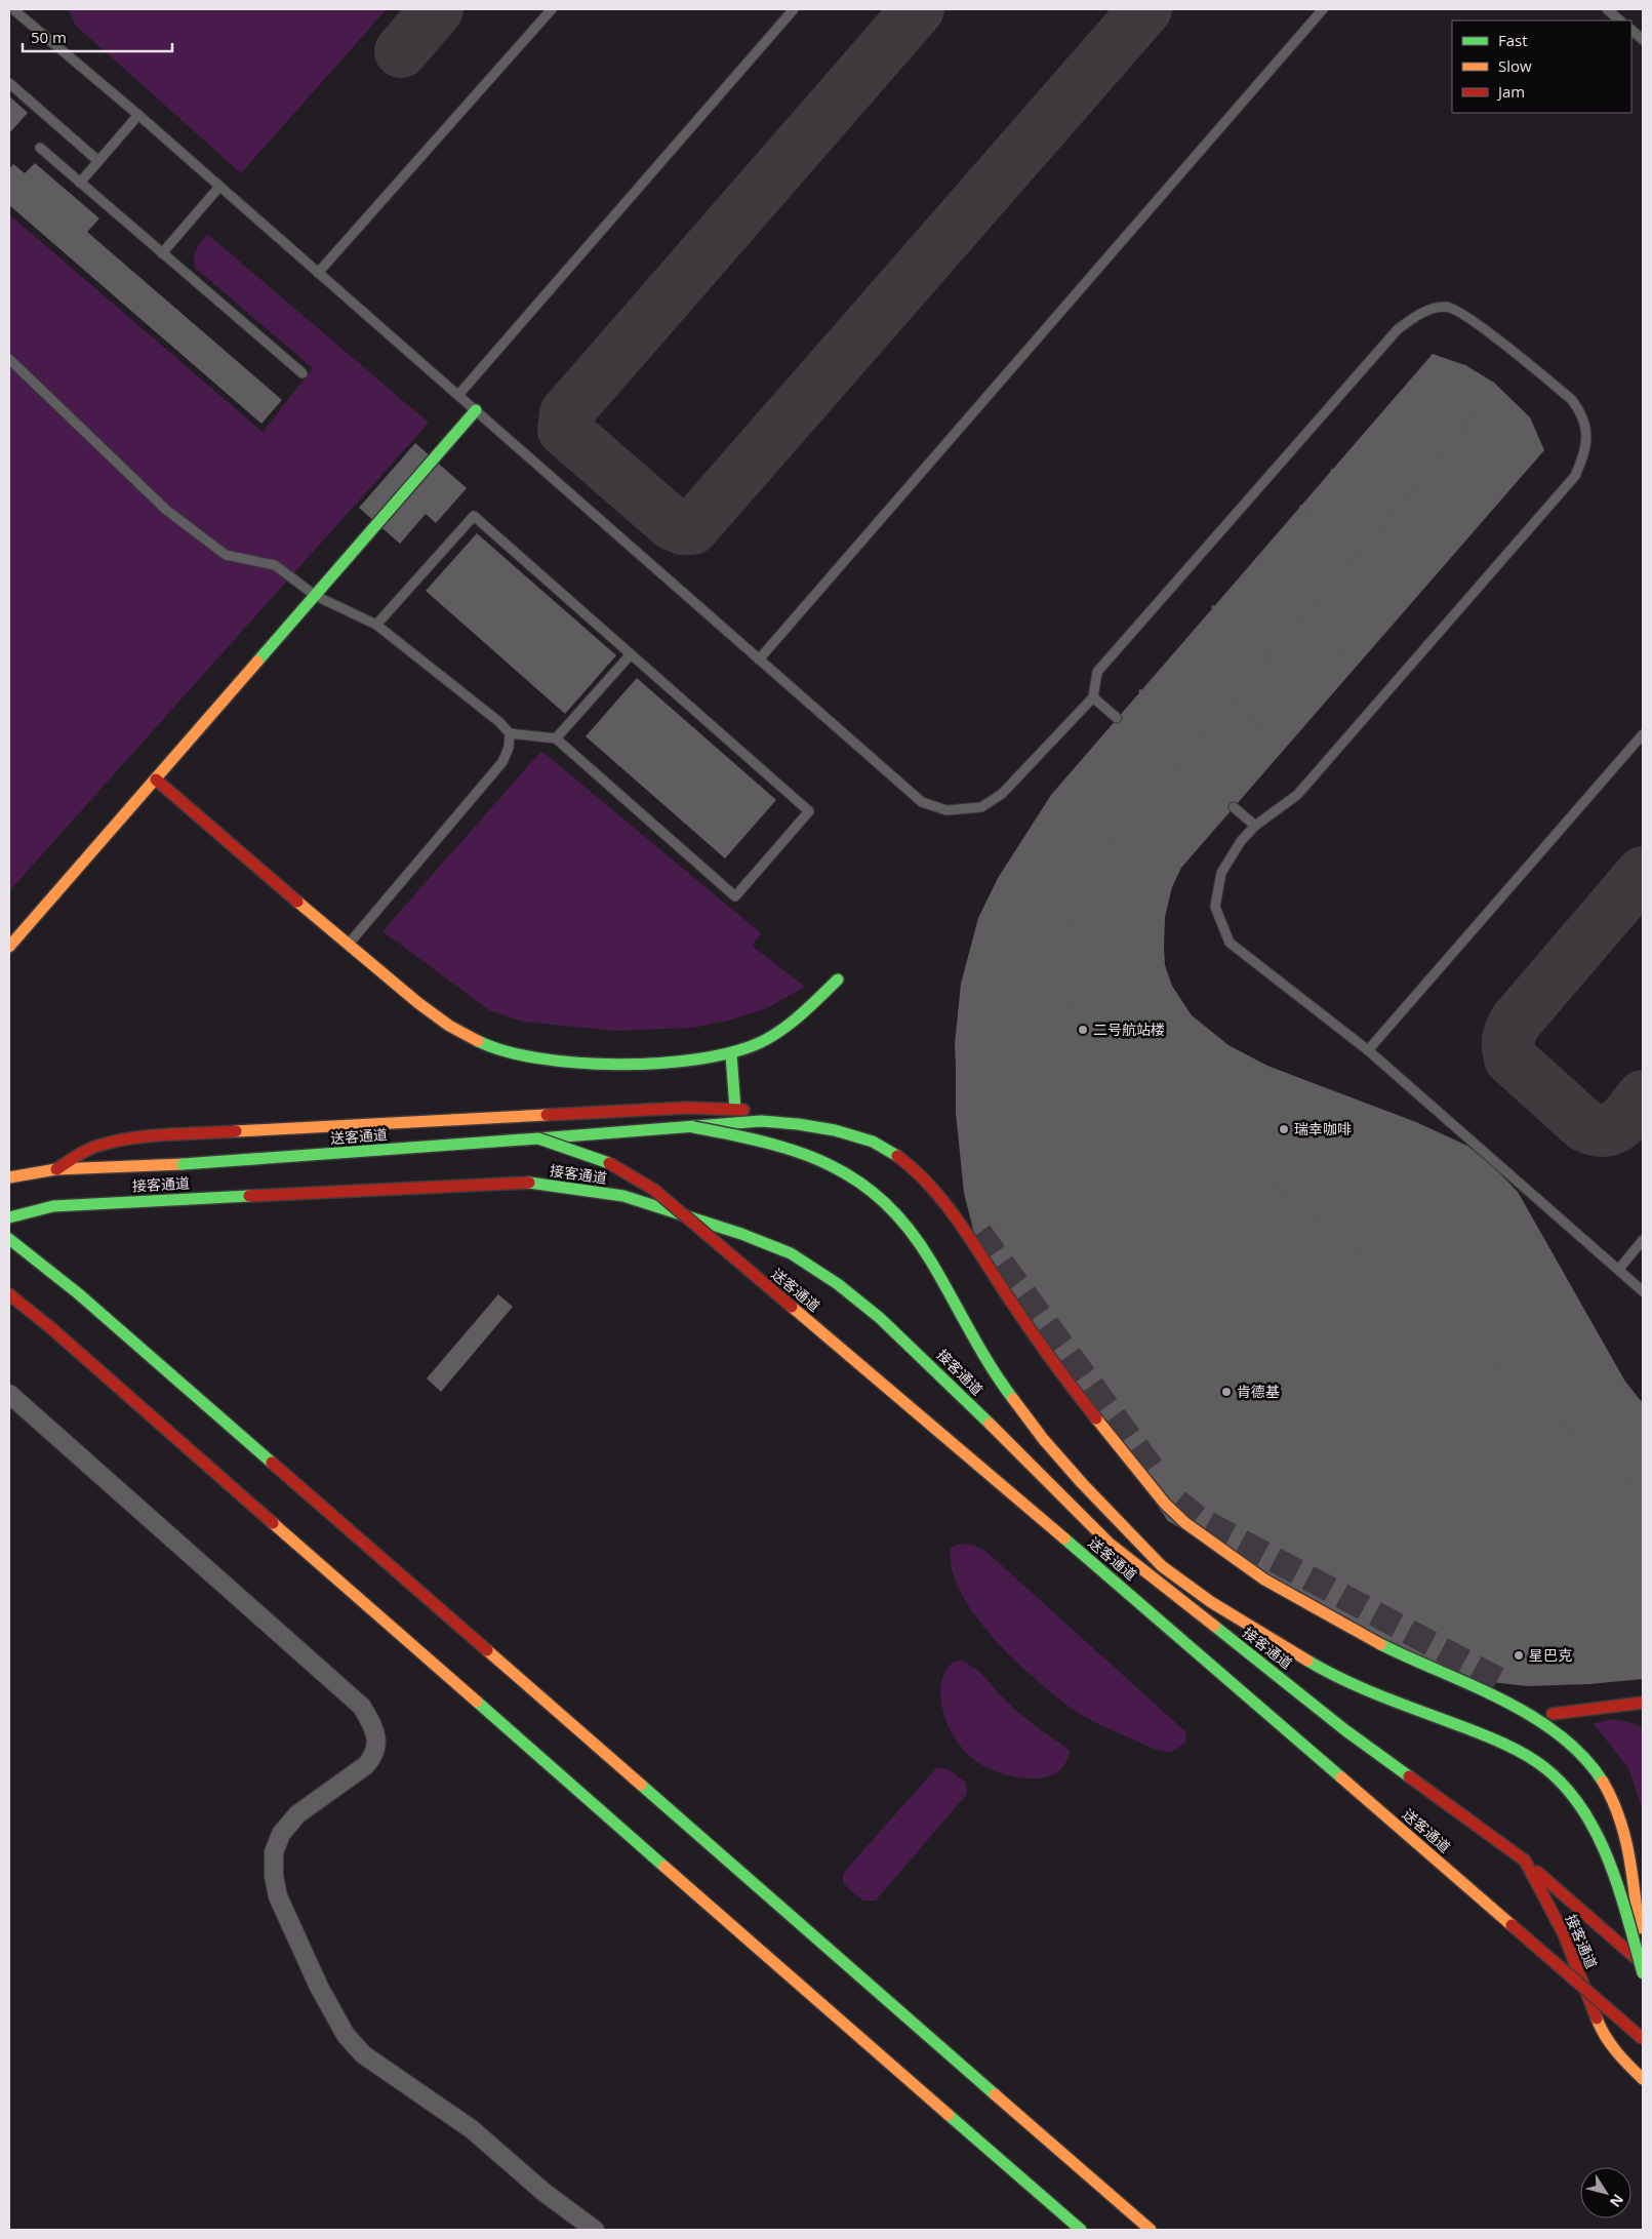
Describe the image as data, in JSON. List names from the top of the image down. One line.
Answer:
{"streets":{"main road":["送客通道","接客通道"]},"places":["二号航站楼","瑞幸咖啡","肯德基","星巴克"],"legend":["Fast","Slow","Jam"],"scale_bar":"50 m","north":"bottom right"}
